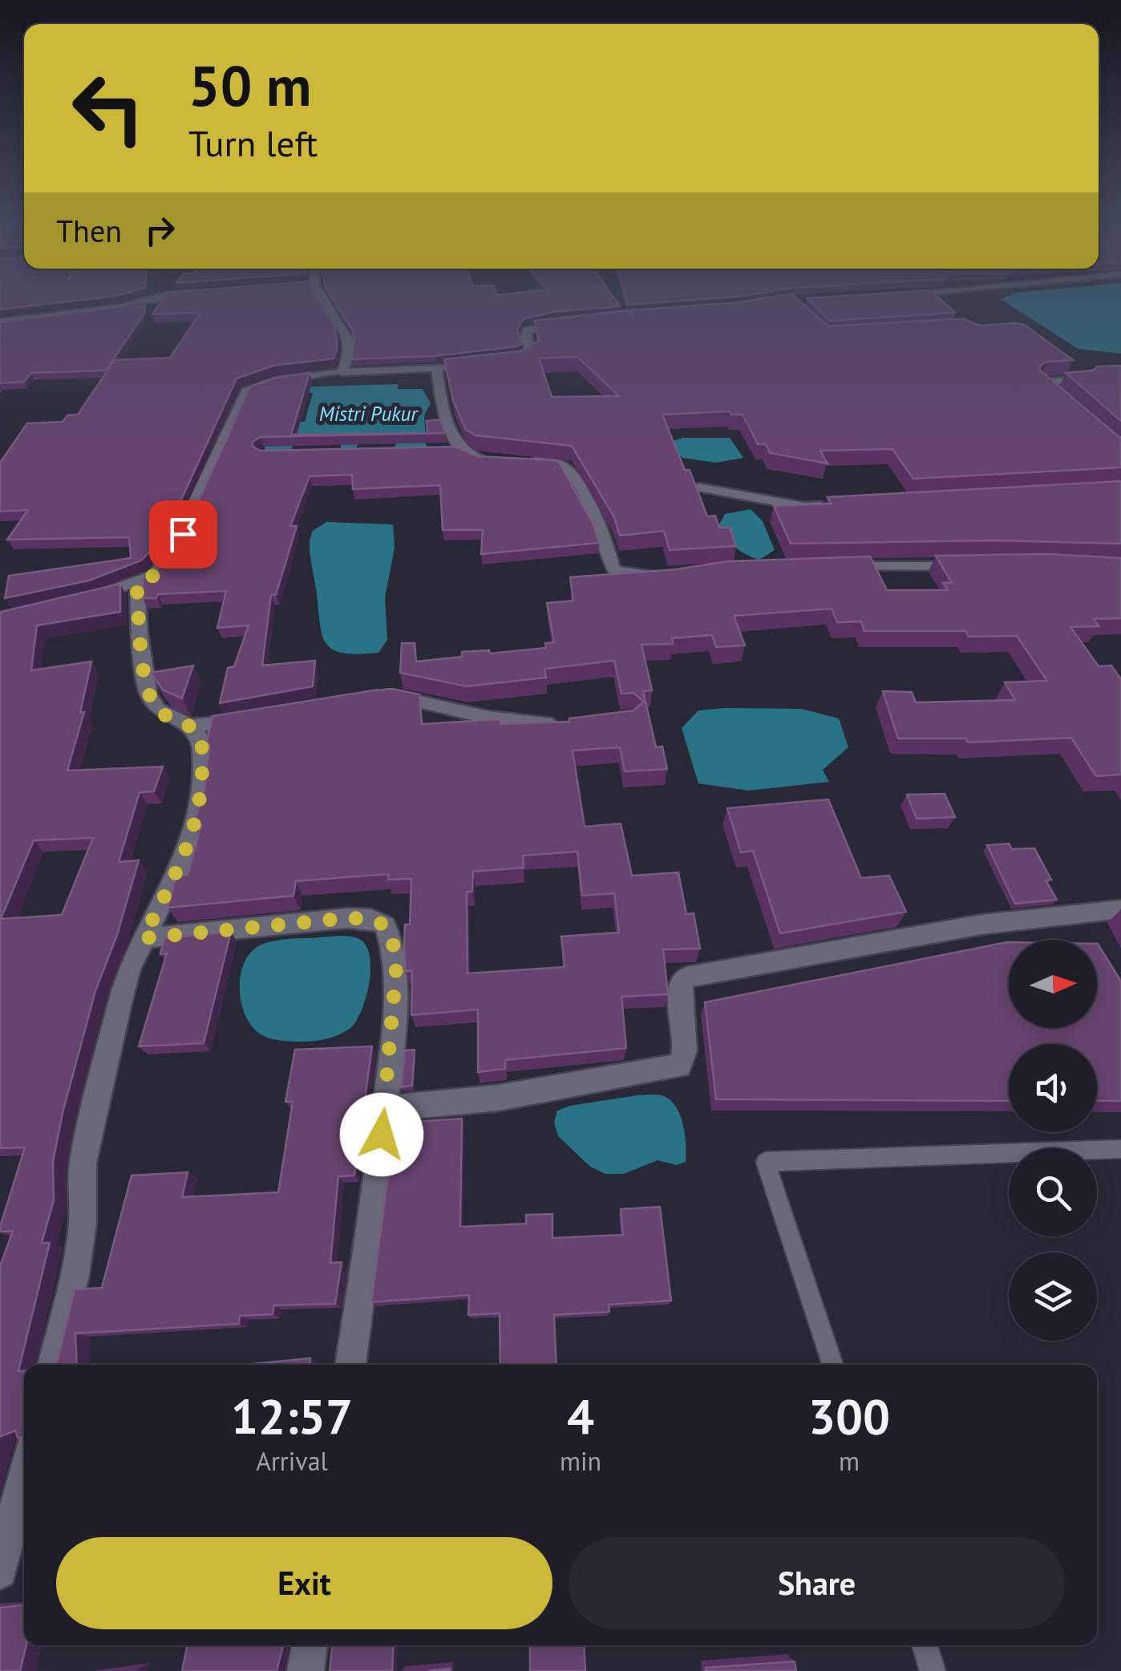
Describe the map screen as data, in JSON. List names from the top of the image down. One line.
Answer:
{"water":["Mistri Pukur"],"north":"right","page":{"turn":["50 m","Turn left"],"then":"Then","eta":["12:57","Arrival","4","min","300","m"],"buttons":["Exit","Share"]}}
